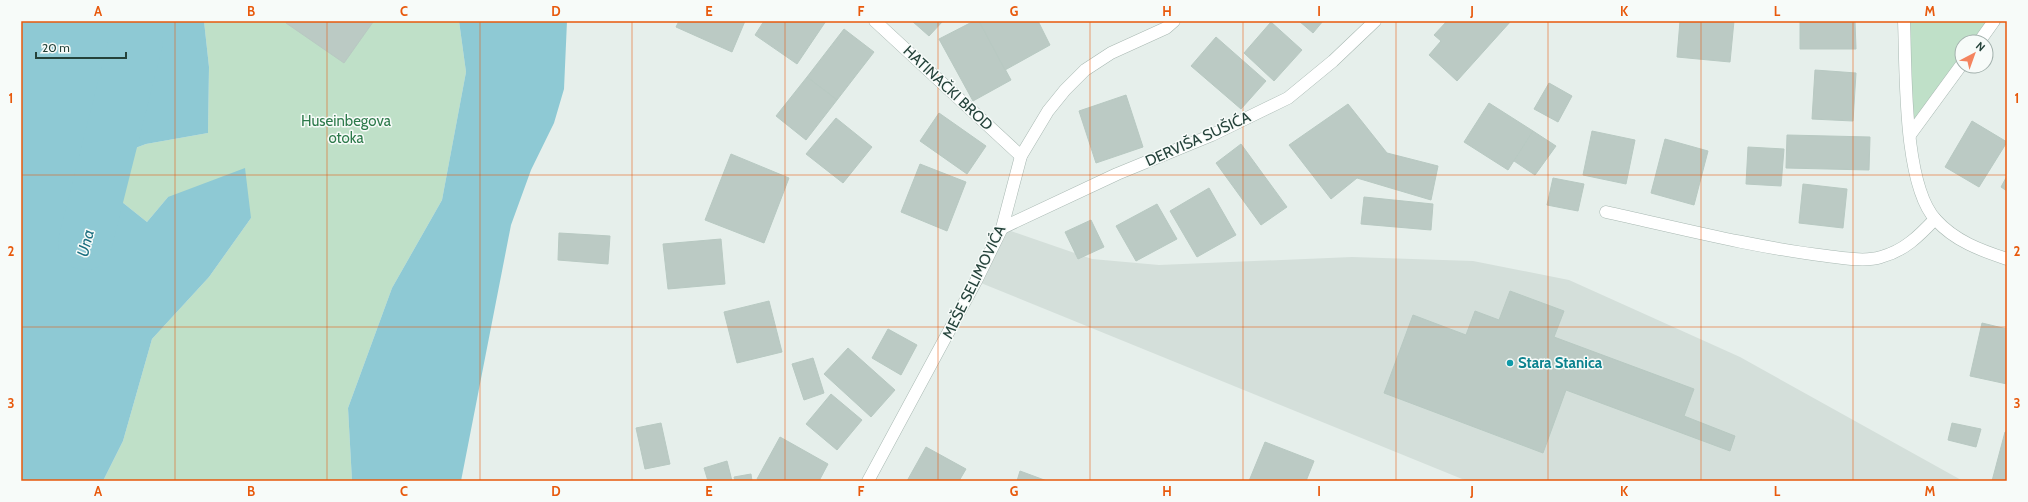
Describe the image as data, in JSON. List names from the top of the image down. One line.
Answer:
{"streets":{"street":["HATINAČKI BROD","DERVIŠA SUŠIĆA","MEŠE SELIMOVIĆA"]},"crossings":[["HATINAČKI BROD","MEŠE SELIMOVIĆA"],["DERVIŠA SUŠIĆA","MEŠE SELIMOVIĆA"]],"water":["Una"],"parks":["Huseinbegova otoka"],"places":["Stara Stanica"],"scale_bar":"20 m","north":"top right","grid":{"columns":["A","B","C","D","E","F","G","H","I","J","K","L","M"],"rows":["1","2","3"]}}
